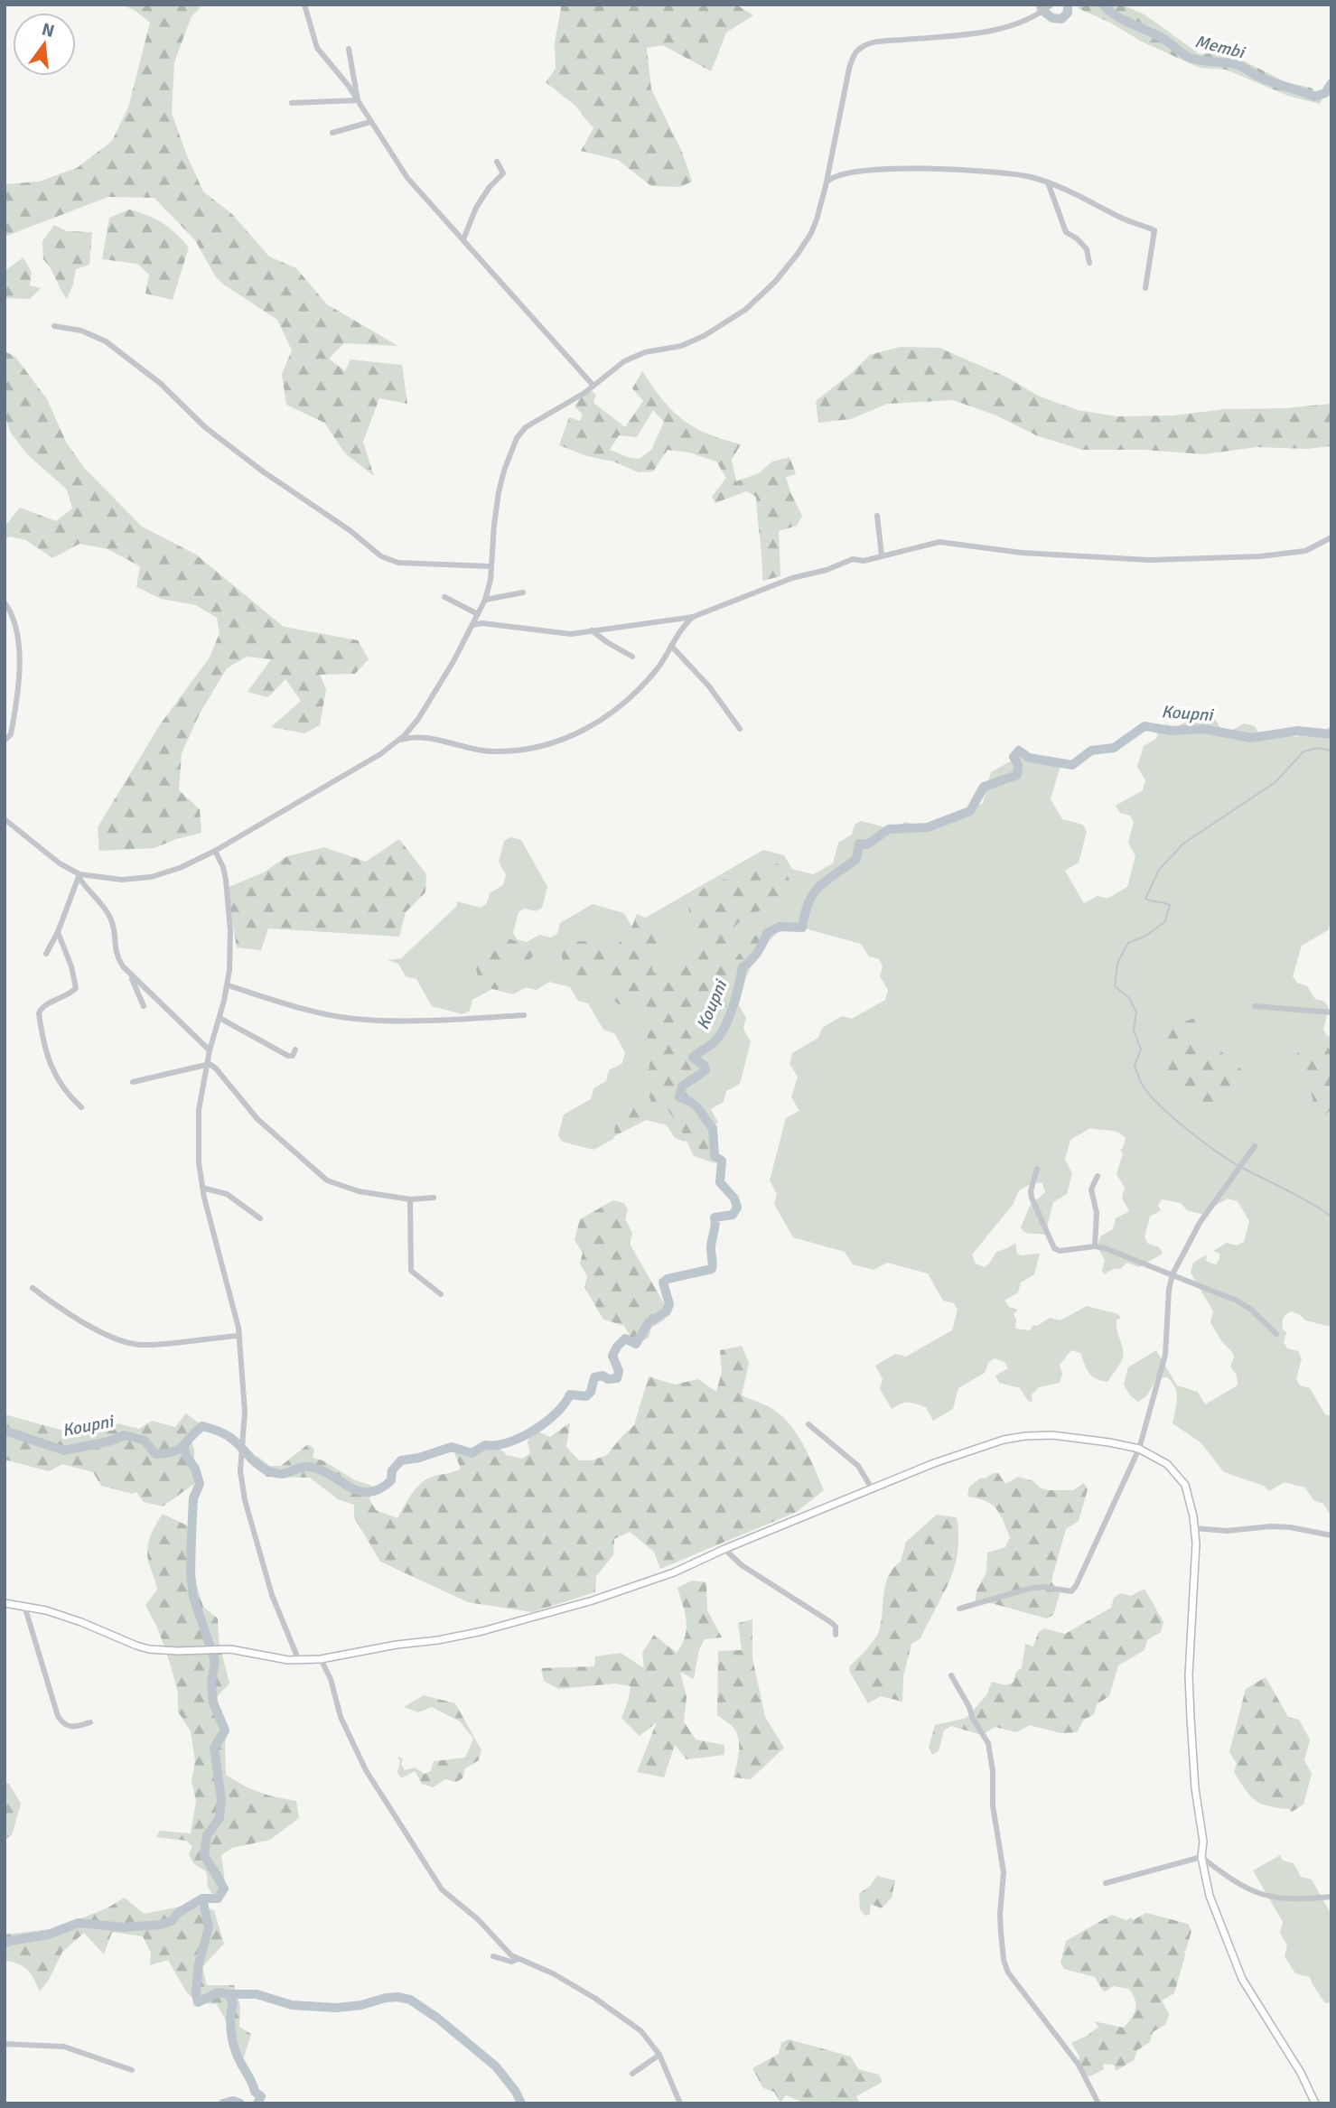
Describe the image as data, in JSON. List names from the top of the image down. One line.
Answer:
{"water":["Membi","Koupni"],"north":"top"}
